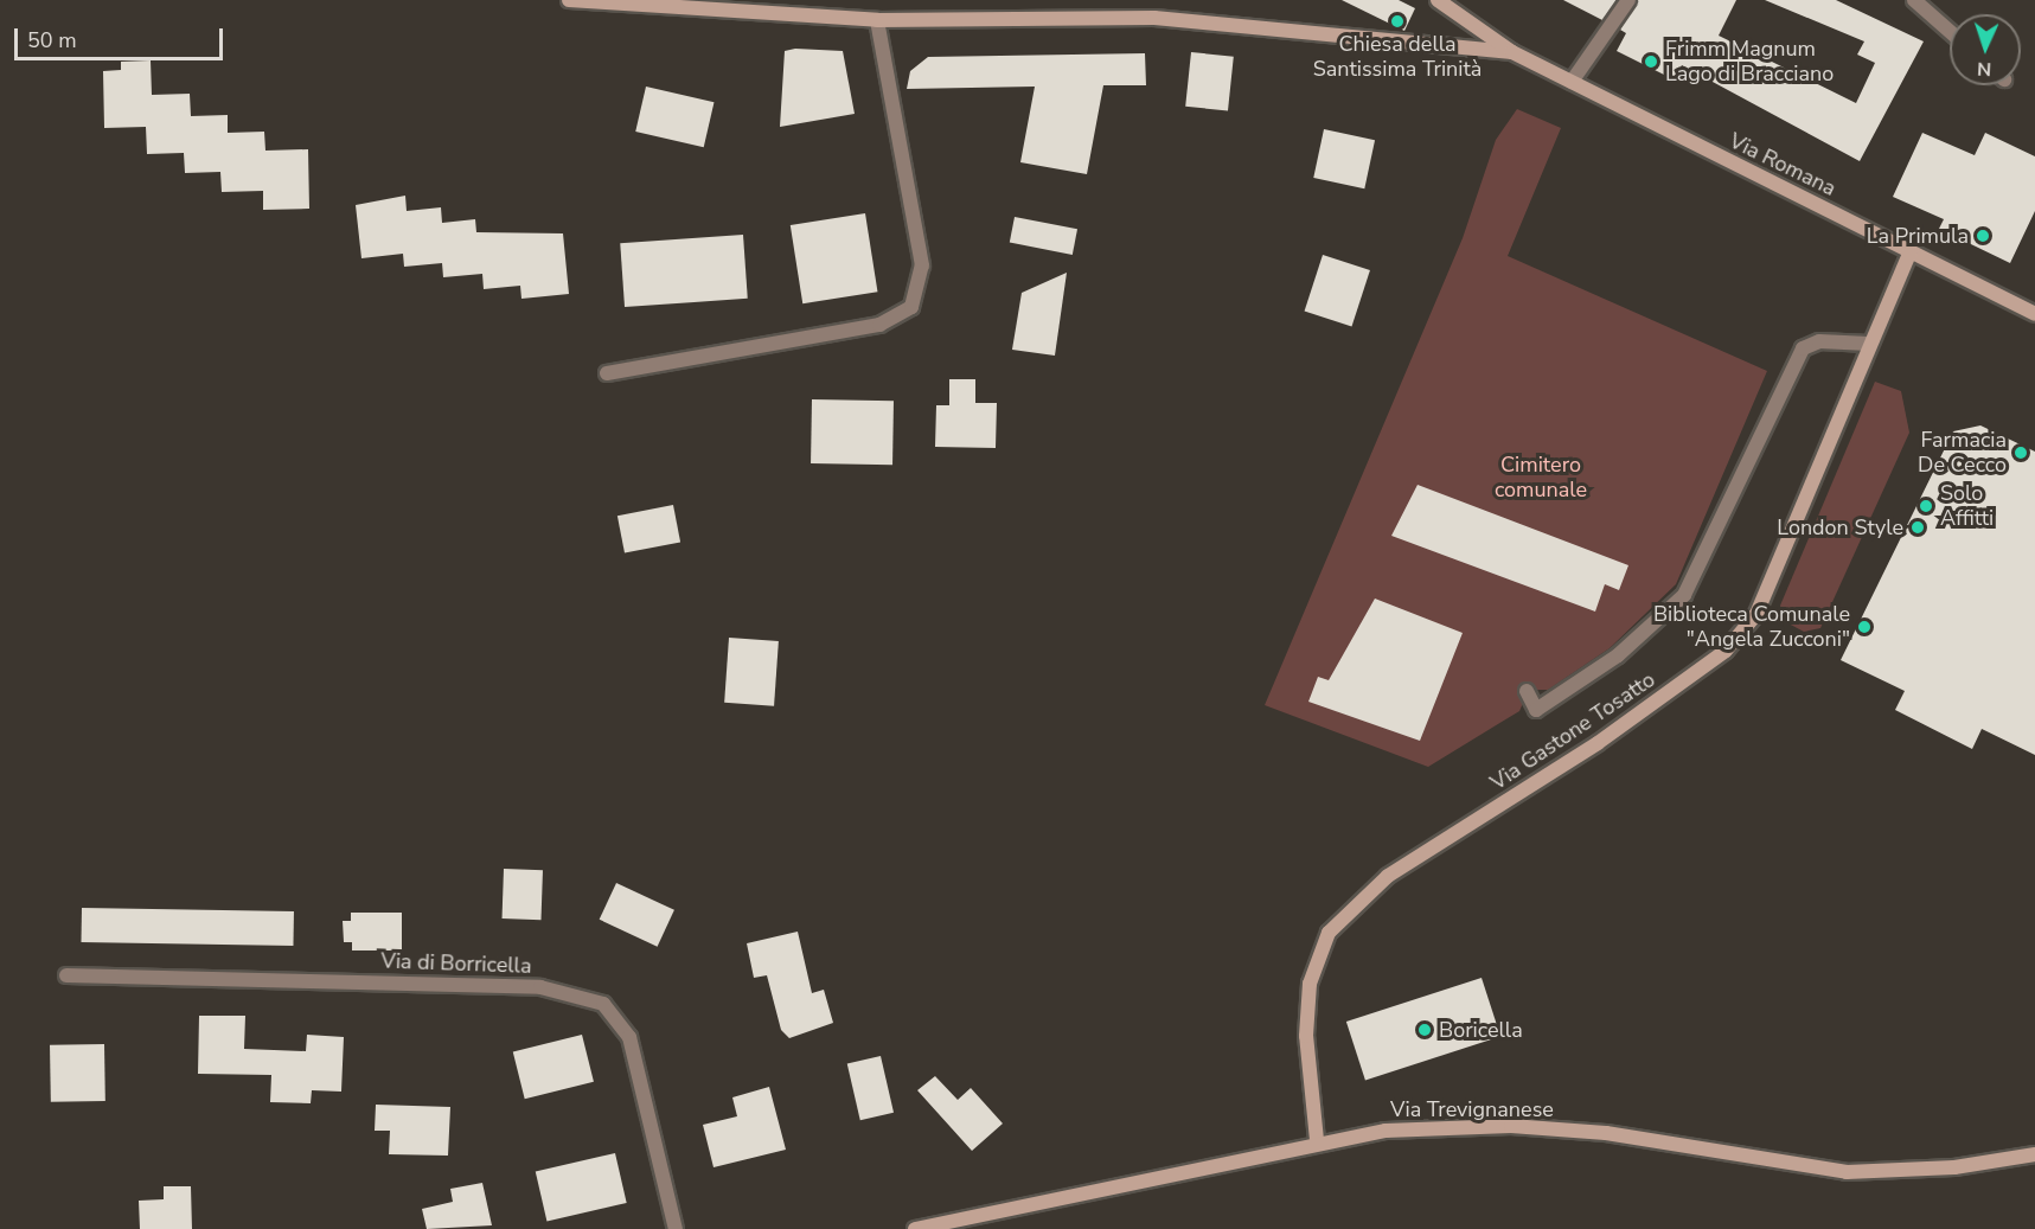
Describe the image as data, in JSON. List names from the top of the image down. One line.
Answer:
{"streets":{"street":["Via Romana","Via Gastone Tosatto","Via di Borricella","Via Trevignanese"]},"crossings":[["Via Romana","Via Gastone Tosatto"],["Via Gastone Tosatto","Via Trevignanese"]],"parks":["Cimitero comunale"],"places":["Chiesa della Santissima Trinità","Frimm Magnum Lago di Bracciano","La Primula","Farmacia De Cecco","Solo Affitti","London Style","Biblioteca Comunale \"Angela Zucconi\"","Boricella"],"scale_bar":"50 m","north":"bottom"}
